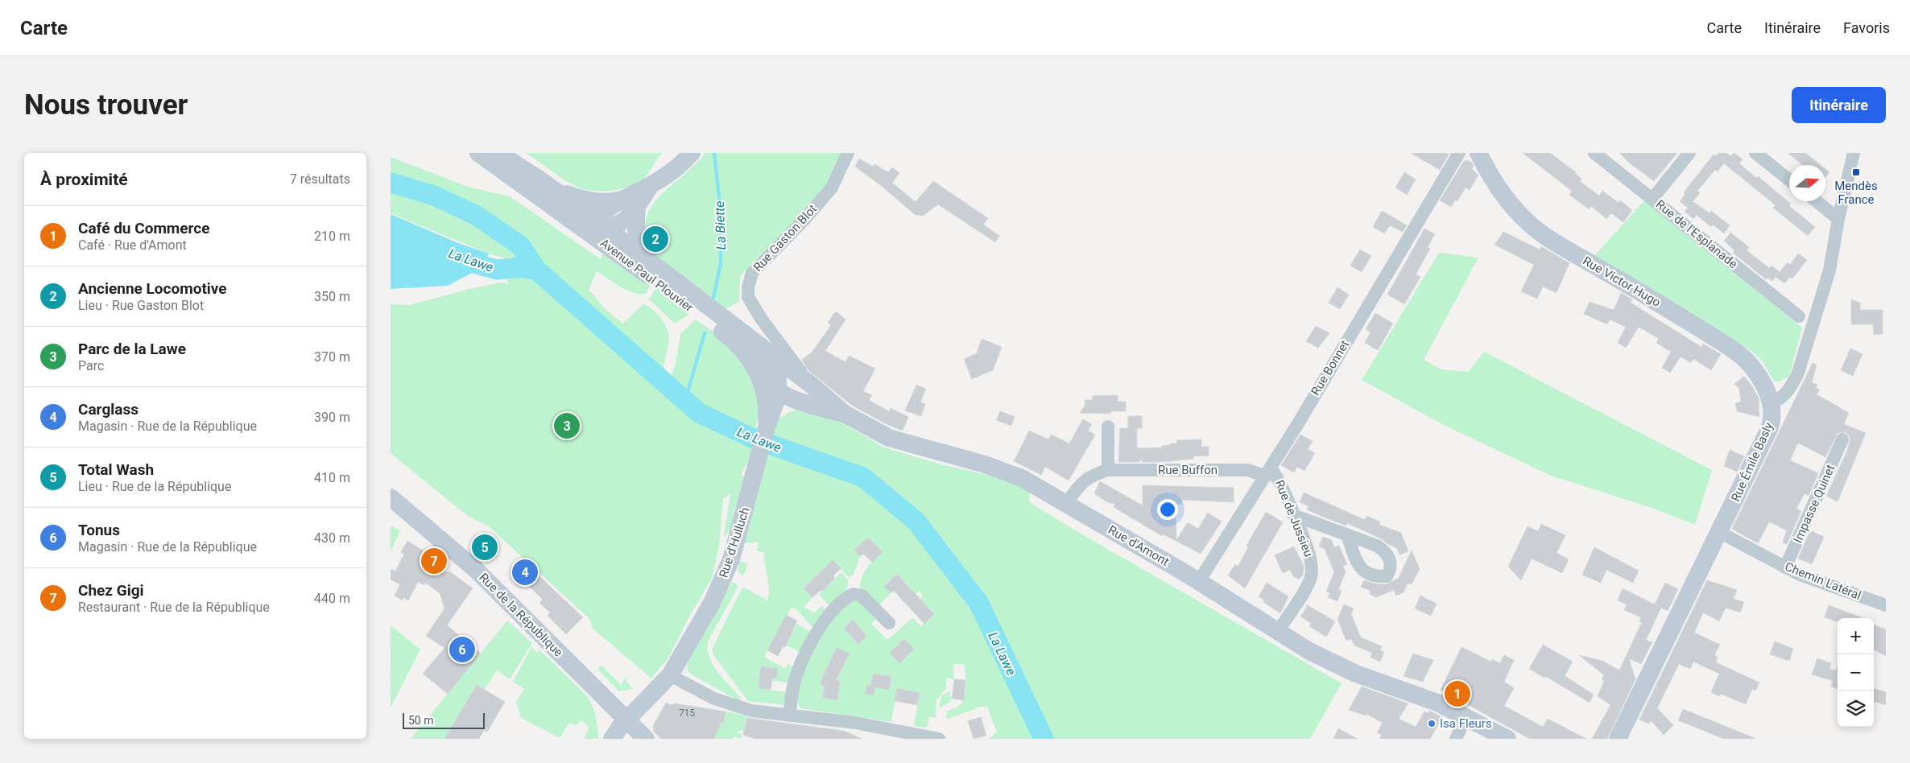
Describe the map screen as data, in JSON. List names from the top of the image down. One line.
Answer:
{"streets":{"street":["Rue de l'Esplanade","Rue Gaston Blot","Avenue Paul Plouvier","Rue Victor Hugo","Rue Bonnet","Rue Émile Basly","Rue Buffon","Impasse Quinet","Rue de Jussieu","Rue d'Hulluch","Rue d'Amont","Chemin Latéral","Rue de la République"]},"crossings":[["Rue Gaston Blot","Rue d'Amont"],["Avenue Paul Plouvier","Rue d'Amont"],["Rue Victor Hugo","Rue Émile Basly"],["Rue Bonnet","Rue Buffon"],["Rue Bonnet","Rue de Jussieu"],["Rue Bonnet","Rue d'Amont"],["Rue Émile Basly","Chemin Latéral"],["Rue Buffon","Rue de Jussieu"],["Rue Buffon","Rue d'Amont"],["Impasse Quinet","Chemin Latéral"],["Rue de Jussieu","Rue d'Amont"],["Rue d'Hulluch","Rue de la République"]],"water":["La Biette","La Lawe"],"places":{"transit":["Mendès France"],"other":["Isa Fleurs"]},"house_numbers":["715"],"scale_bar":"50 m","north":"right","page":{"header":"Carte","nav":["Carte","Itinéraire","Favoris"],"buttons":"Itinéraire","title":"Nous trouver","heading":["À proximité","7 résultats"],"list":[{"mark":"1","name":"Café du Commerce","note":"Café · Rue d'Amont","value":"210 m"},{"mark":"2","name":"Ancienne Locomotive","note":"Lieu · Rue Gaston Blot","value":"350 m"},{"mark":"3","name":"Parc de la Lawe","note":"Parc","value":"370 m"},{"mark":"4","name":"Carglass","note":"Magasin · Rue de la République","value":"390 m"},{"mark":"5","name":"Total Wash","note":"Lieu · Rue de la République","value":"410 m"},{"mark":"6","name":"Tonus","note":"Magasin · Rue de la République","value":"430 m"},{"mark":"7","name":"Chez Gigi","note":"Restaurant · Rue de la République","value":"440 m"}],"pins":["2","3","5","7","4","6","1"],"map_buttons":["+","−"],"scale":"50 m"}}
